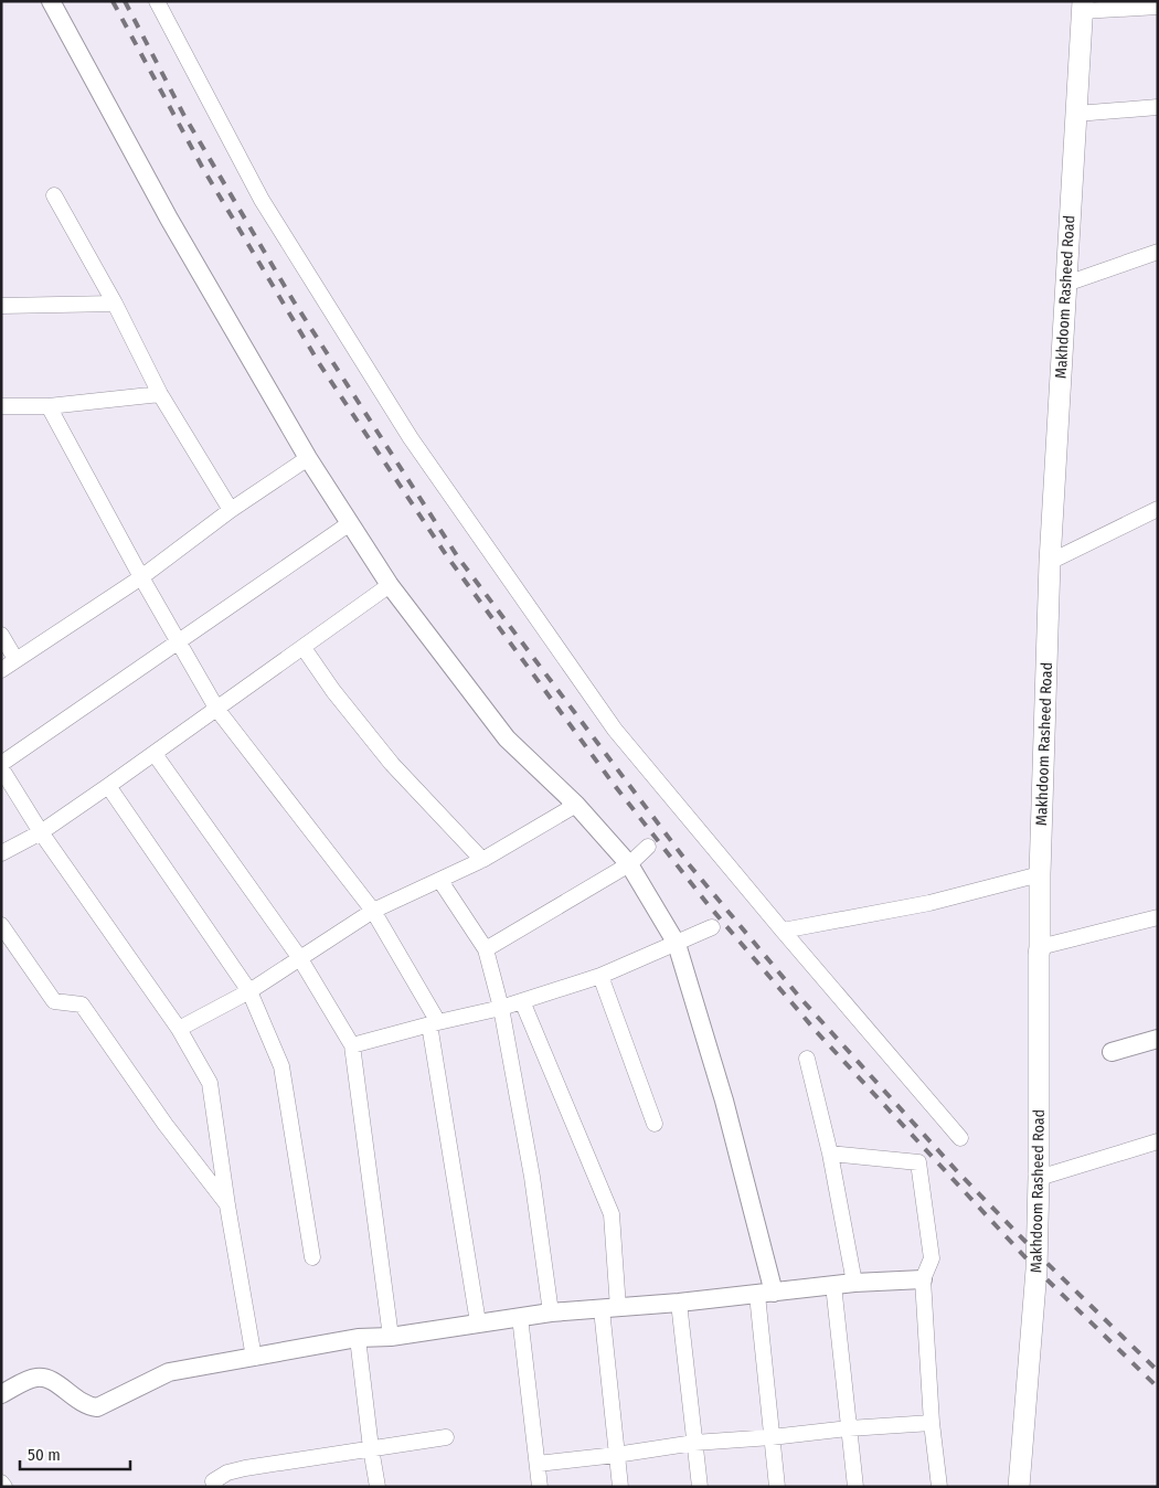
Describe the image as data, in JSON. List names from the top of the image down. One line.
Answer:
{"streets":{"main road":["Makhdoom Rasheed Road"]},"scale_bar":"50 m"}
